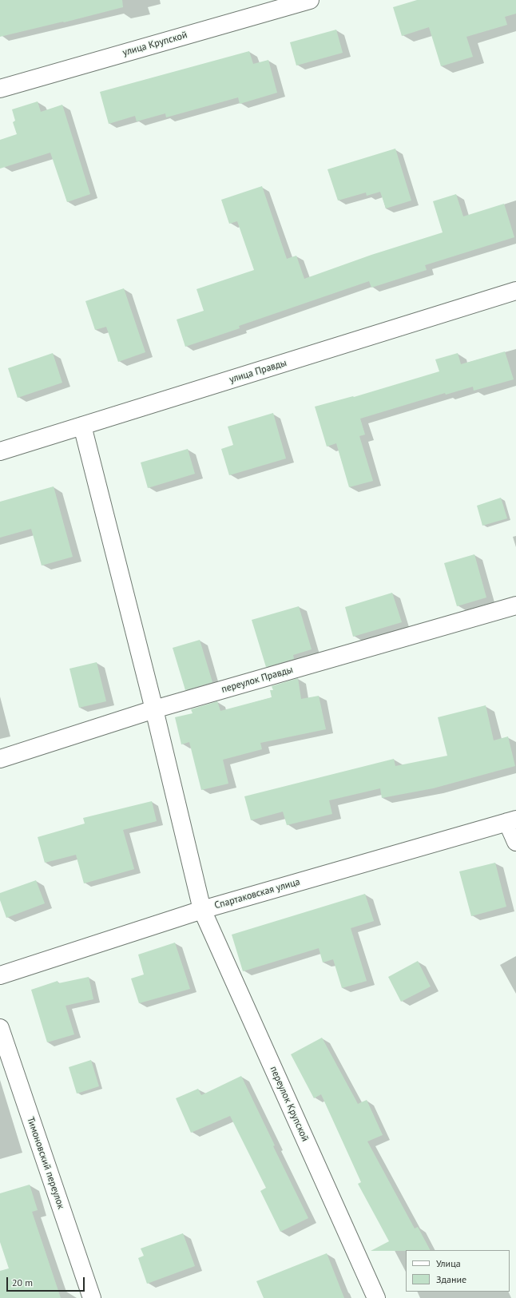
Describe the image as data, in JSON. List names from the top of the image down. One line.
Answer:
{"streets":{"street":["улица Крупской","улица Правды","переулок Правды","Спартаковская улица","переулок Крупской","Тимоновский переулок"]},"crossings":[["улица Правды","переулок Крупской"],["переулок Правды","переулок Крупской"],["Спартаковская улица","переулок Крупской"]],"legend":["Улица","Здание"],"scale_bar":"20 m"}
